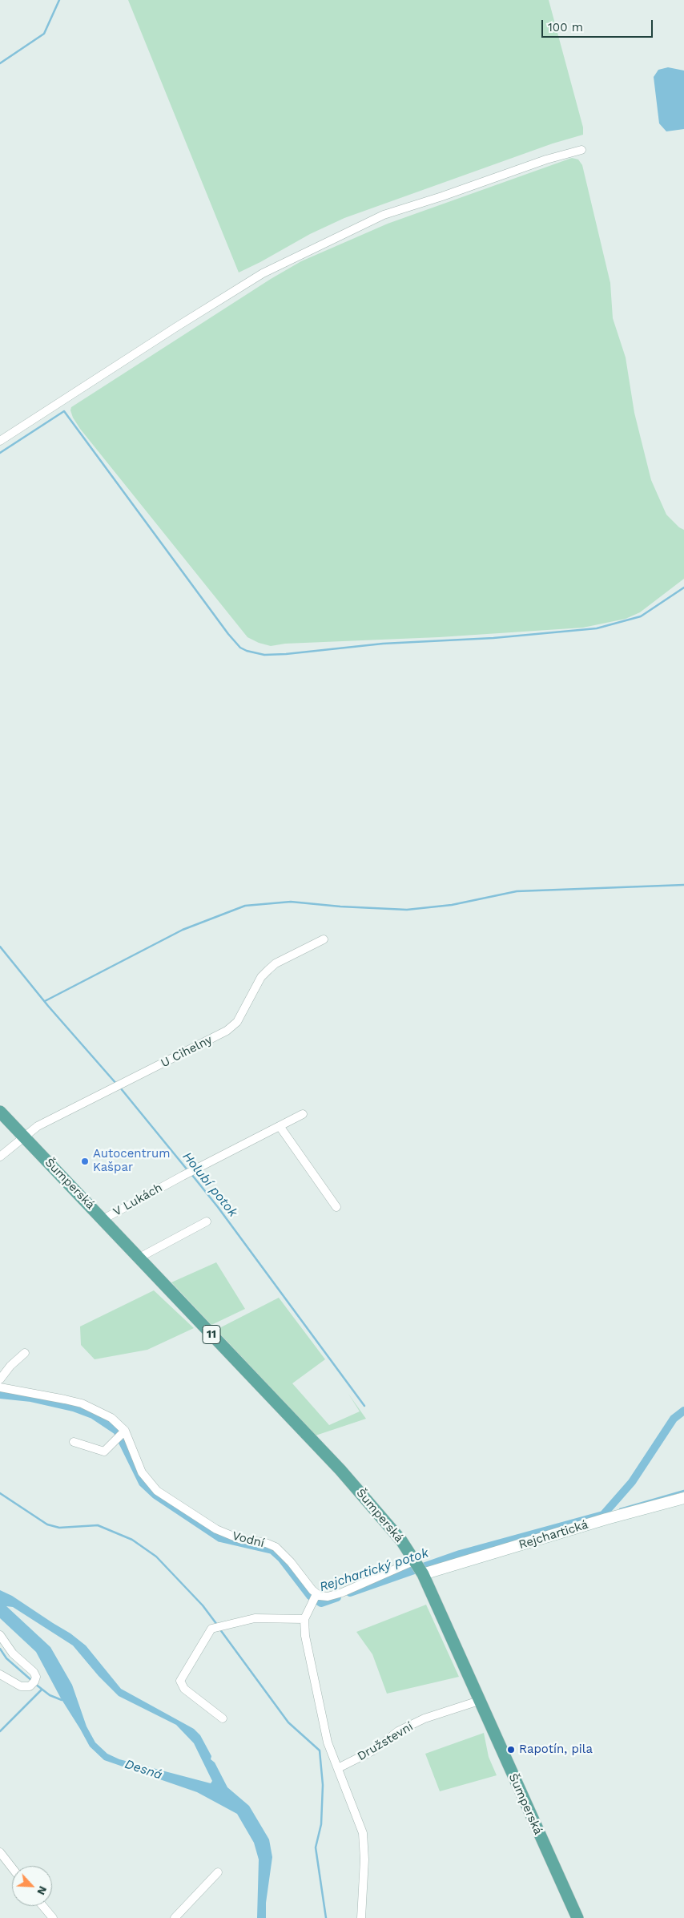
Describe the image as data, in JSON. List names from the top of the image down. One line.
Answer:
{"streets":{"main road":["Šumperská","11"],"street":["U Cihelny","V Lukách","Rejchartická","Vodní","Družstevní"]},"crossings":[["U Cihelny","Šumperská"],["Šumperská","V Lukách"],["Šumperská","Rejchartická"],["Šumperská","Družstevní"]],"water":["Holubí potok","Rejchartický potok","Desná"],"places":["Autocentrum Kašpar","Rapotín, pila"],"scale_bar":"100 m","north":"bottom right"}
